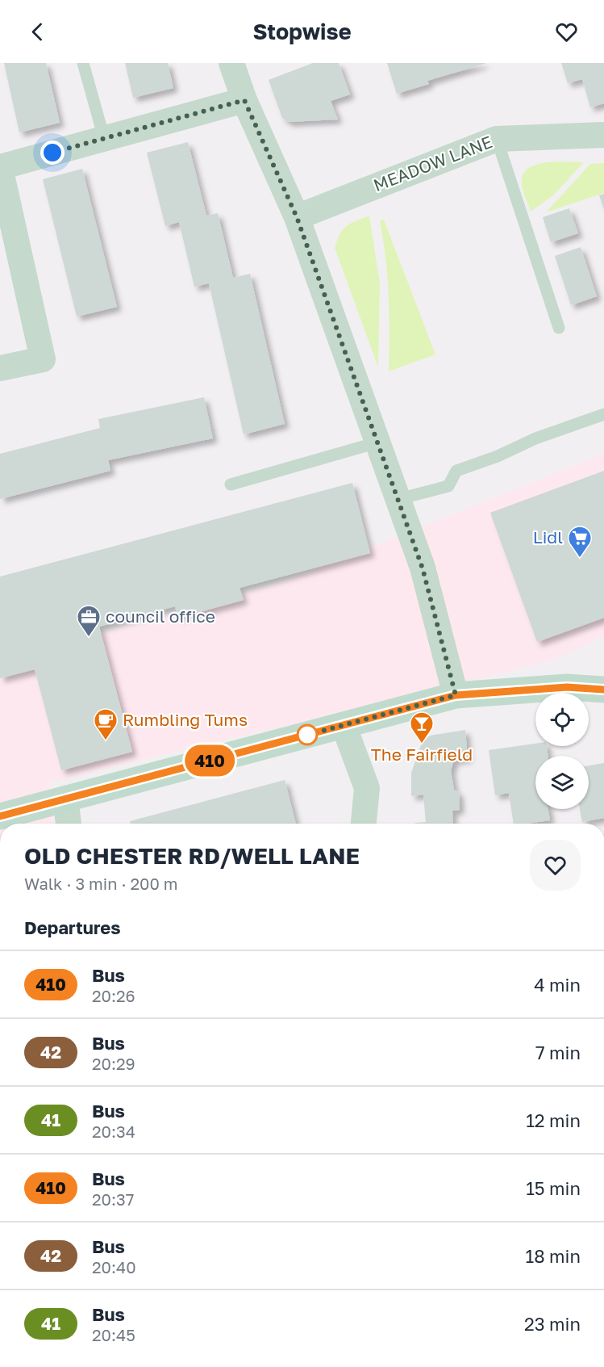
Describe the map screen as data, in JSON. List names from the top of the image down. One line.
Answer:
{"streets":{"street":["MEADOW LANE"]},"places":{"supermarket":["Lidl"],"office":["council office"],"cafe":["Rumbling Tums"],"bar":["The Fairfield"]},"lines":["bus line 410"],"page":{"header":"Stopwise","on_map":"410","heading":[["OLD CHESTER RD/WELL LANE","Walk · 3 min · 200 m"],"Departures"],"list":[{"mark":"410","name":"Bus","note":"20:26","value":"4 min"},{"mark":"42","name":"Bus","note":"20:29","value":"7 min"},{"mark":"41","name":"Bus","note":"20:34","value":"12 min"},{"mark":"410","name":"Bus","note":"20:37","value":"15 min"},{"mark":"42","name":"Bus","note":"20:40","value":"18 min"},{"mark":"41","name":"Bus","note":"20:45","value":"23 min"}]}}
